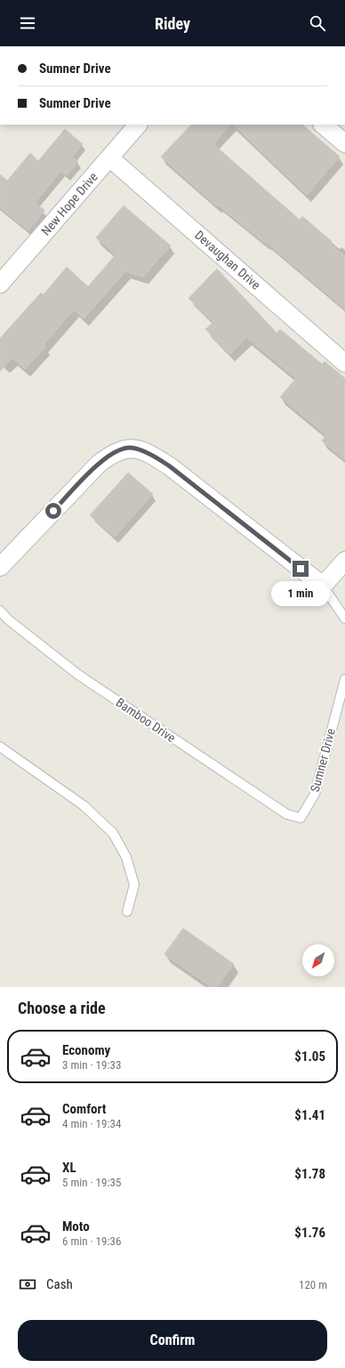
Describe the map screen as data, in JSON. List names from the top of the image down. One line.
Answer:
{"streets":{"street":["New Hope Drive","Devaughan Drive"],"lane":["Bamboo Drive","Sumner Drive"]},"crossings":[["New Hope Drive","Devaughan Drive"],["Bamboo Drive","Sumner Drive"]],"north":"bottom left","page":{"header":"Ridey","banner":["Sumner Drive","Sumner Drive"],"bubble":"1 min","heading":"Choose a ride","list":[{"name":"Economy","note":"3 min · 19:33","value":"$1.05"},{"name":"Comfort","note":"4 min · 19:34","value":"$1.41"},{"name":"XL","note":"5 min · 19:35","value":"$1.78"},{"name":"Moto","note":"6 min · 19:36","value":"$1.76"}],"pay":["Cash","120 m"],"buttons":"Confirm"}}
